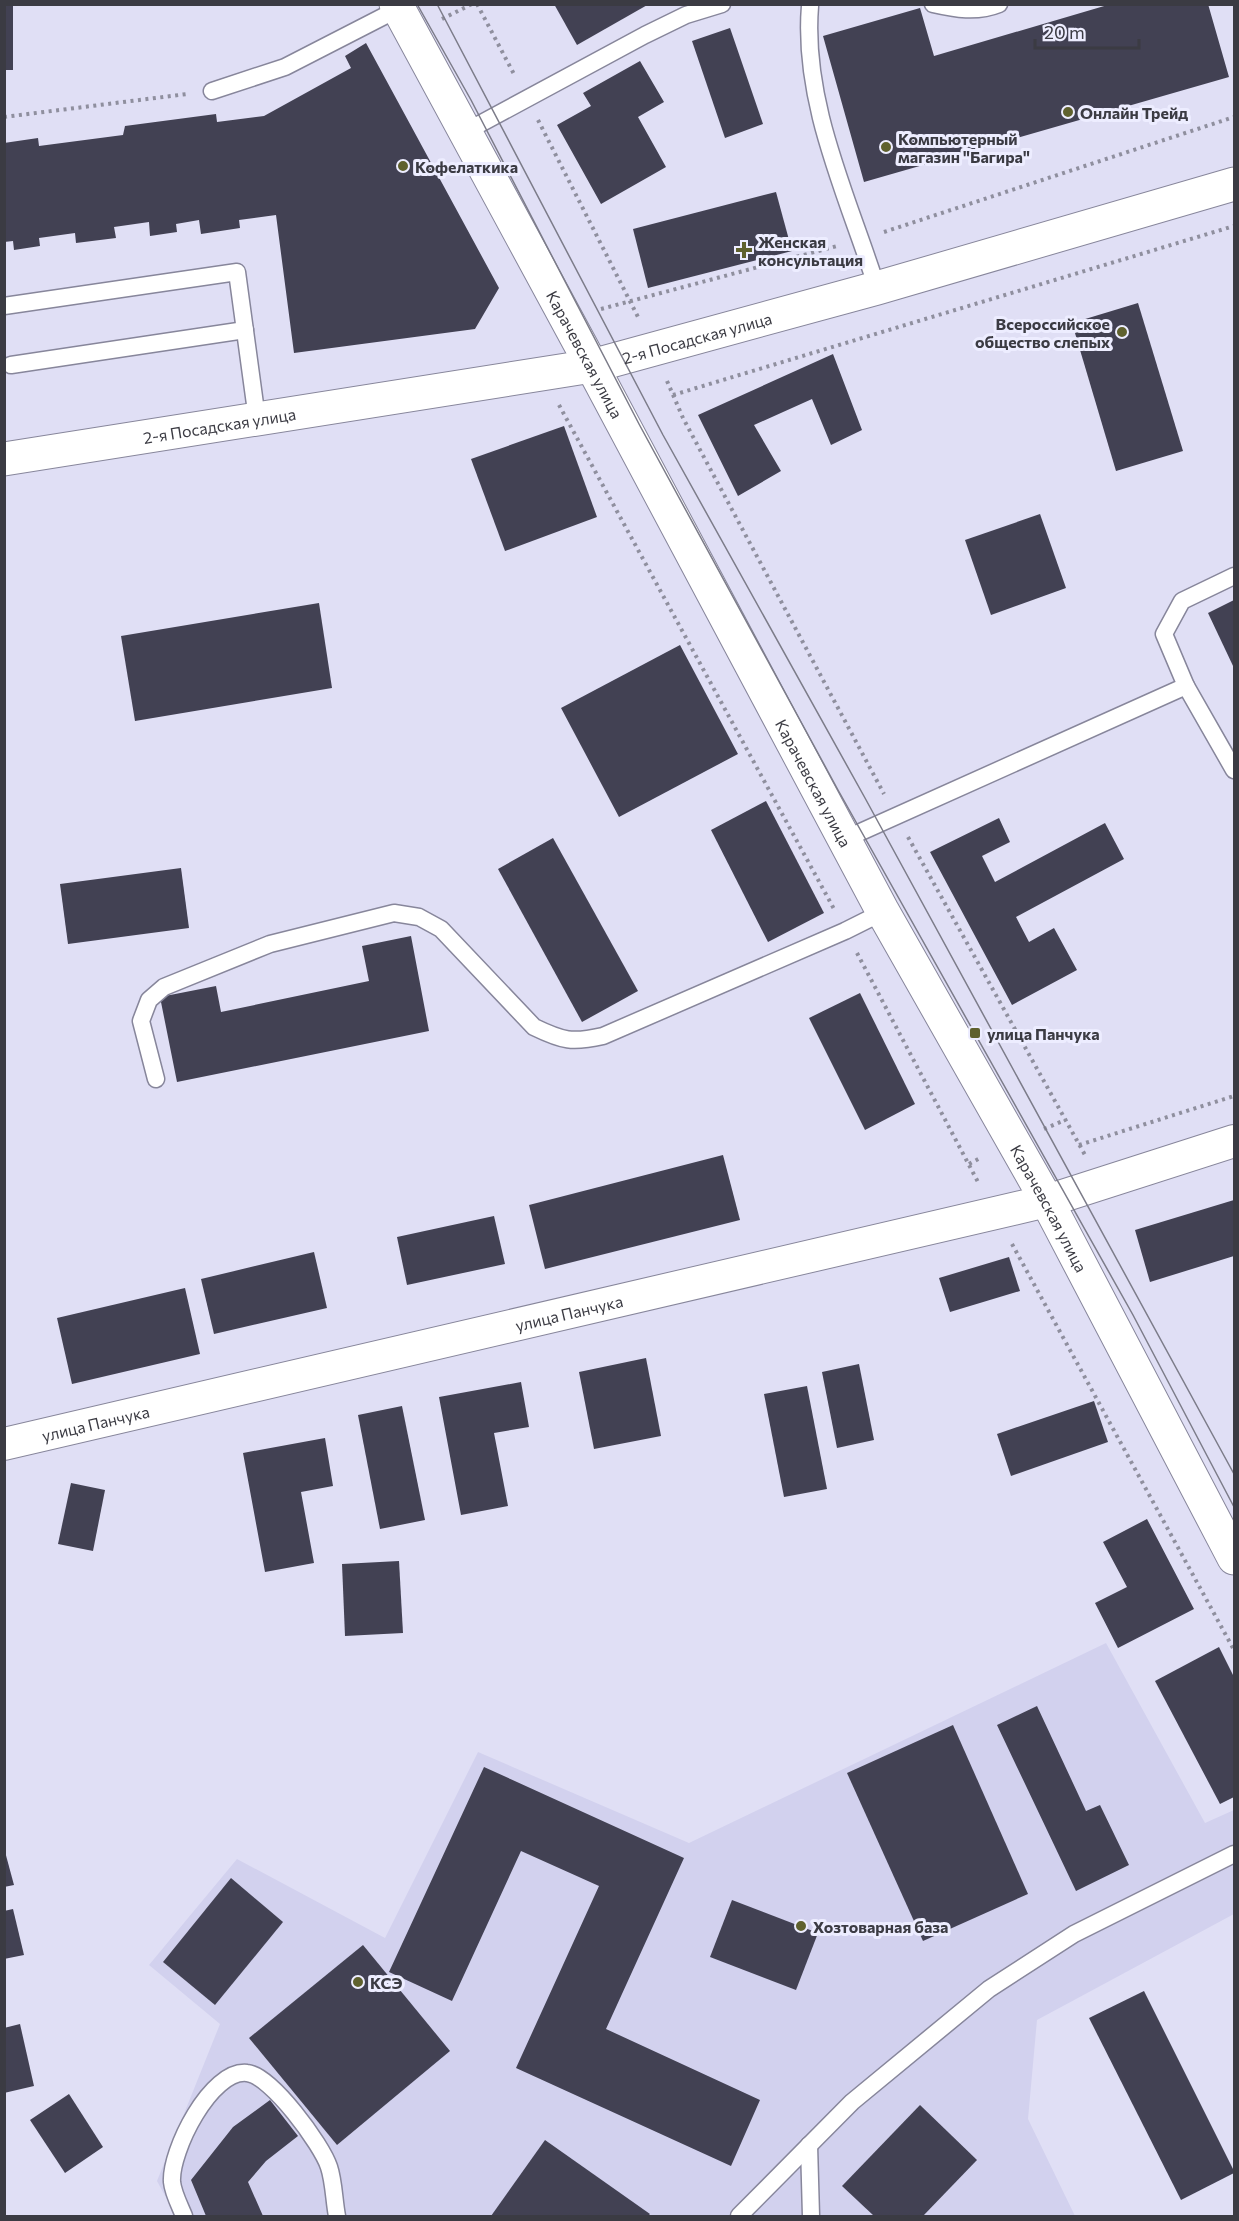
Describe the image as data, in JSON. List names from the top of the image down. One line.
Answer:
{"streets":{"street":["2-я Посадская улица","Карачевская улица","улица Панчука"]},"crossings":[["2-я Посадская улица","Карачевская улица"],["Карачевская улица","улица Панчука"]],"places":{"other":["Онлайн Трейд","Компьютерный магазин \"Багира\"","Кофелаткика","Всероссийское общество слепых","Хозтоварная база","КСЭ"],"health":["Женская консультация"],"transit":["улица Панчука"]},"scale_bar":"20 m"}
